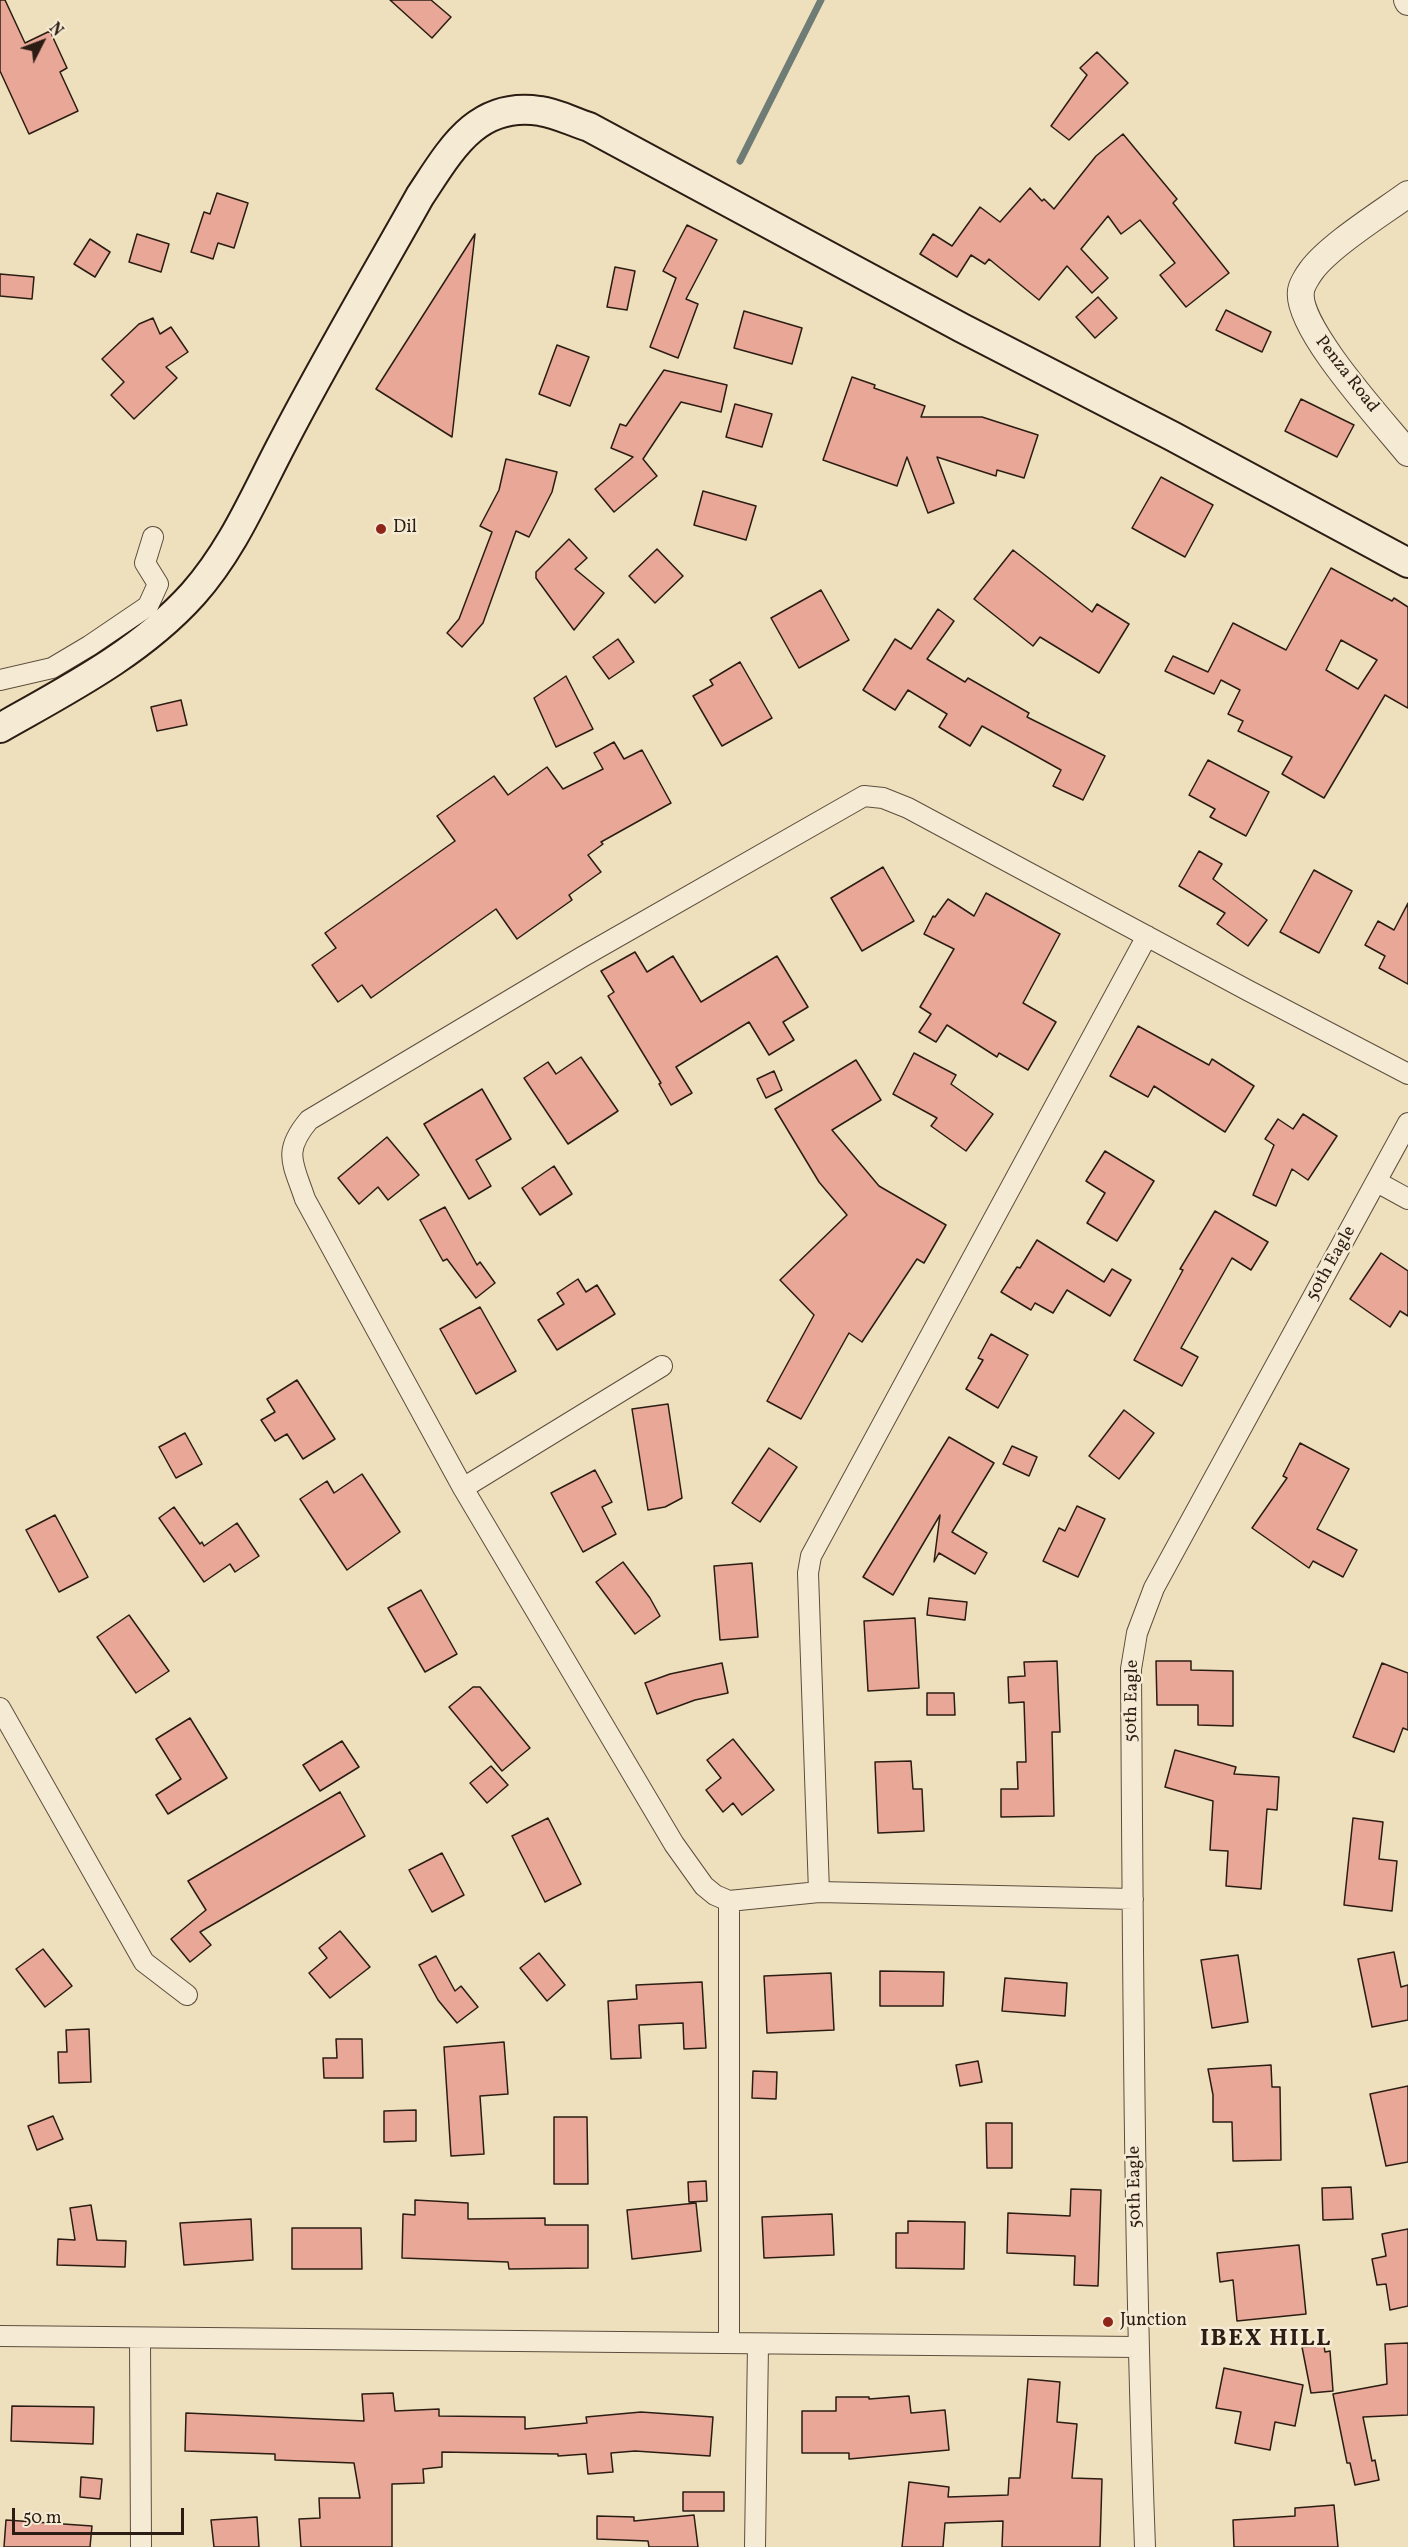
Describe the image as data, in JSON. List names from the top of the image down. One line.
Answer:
{"streets":{"street":["Penza Road","50th Eagle"]},"districts":["IBEX HILL"],"places":["Dil","Junction"],"scale_bar":"50 m","north":"top right"}
